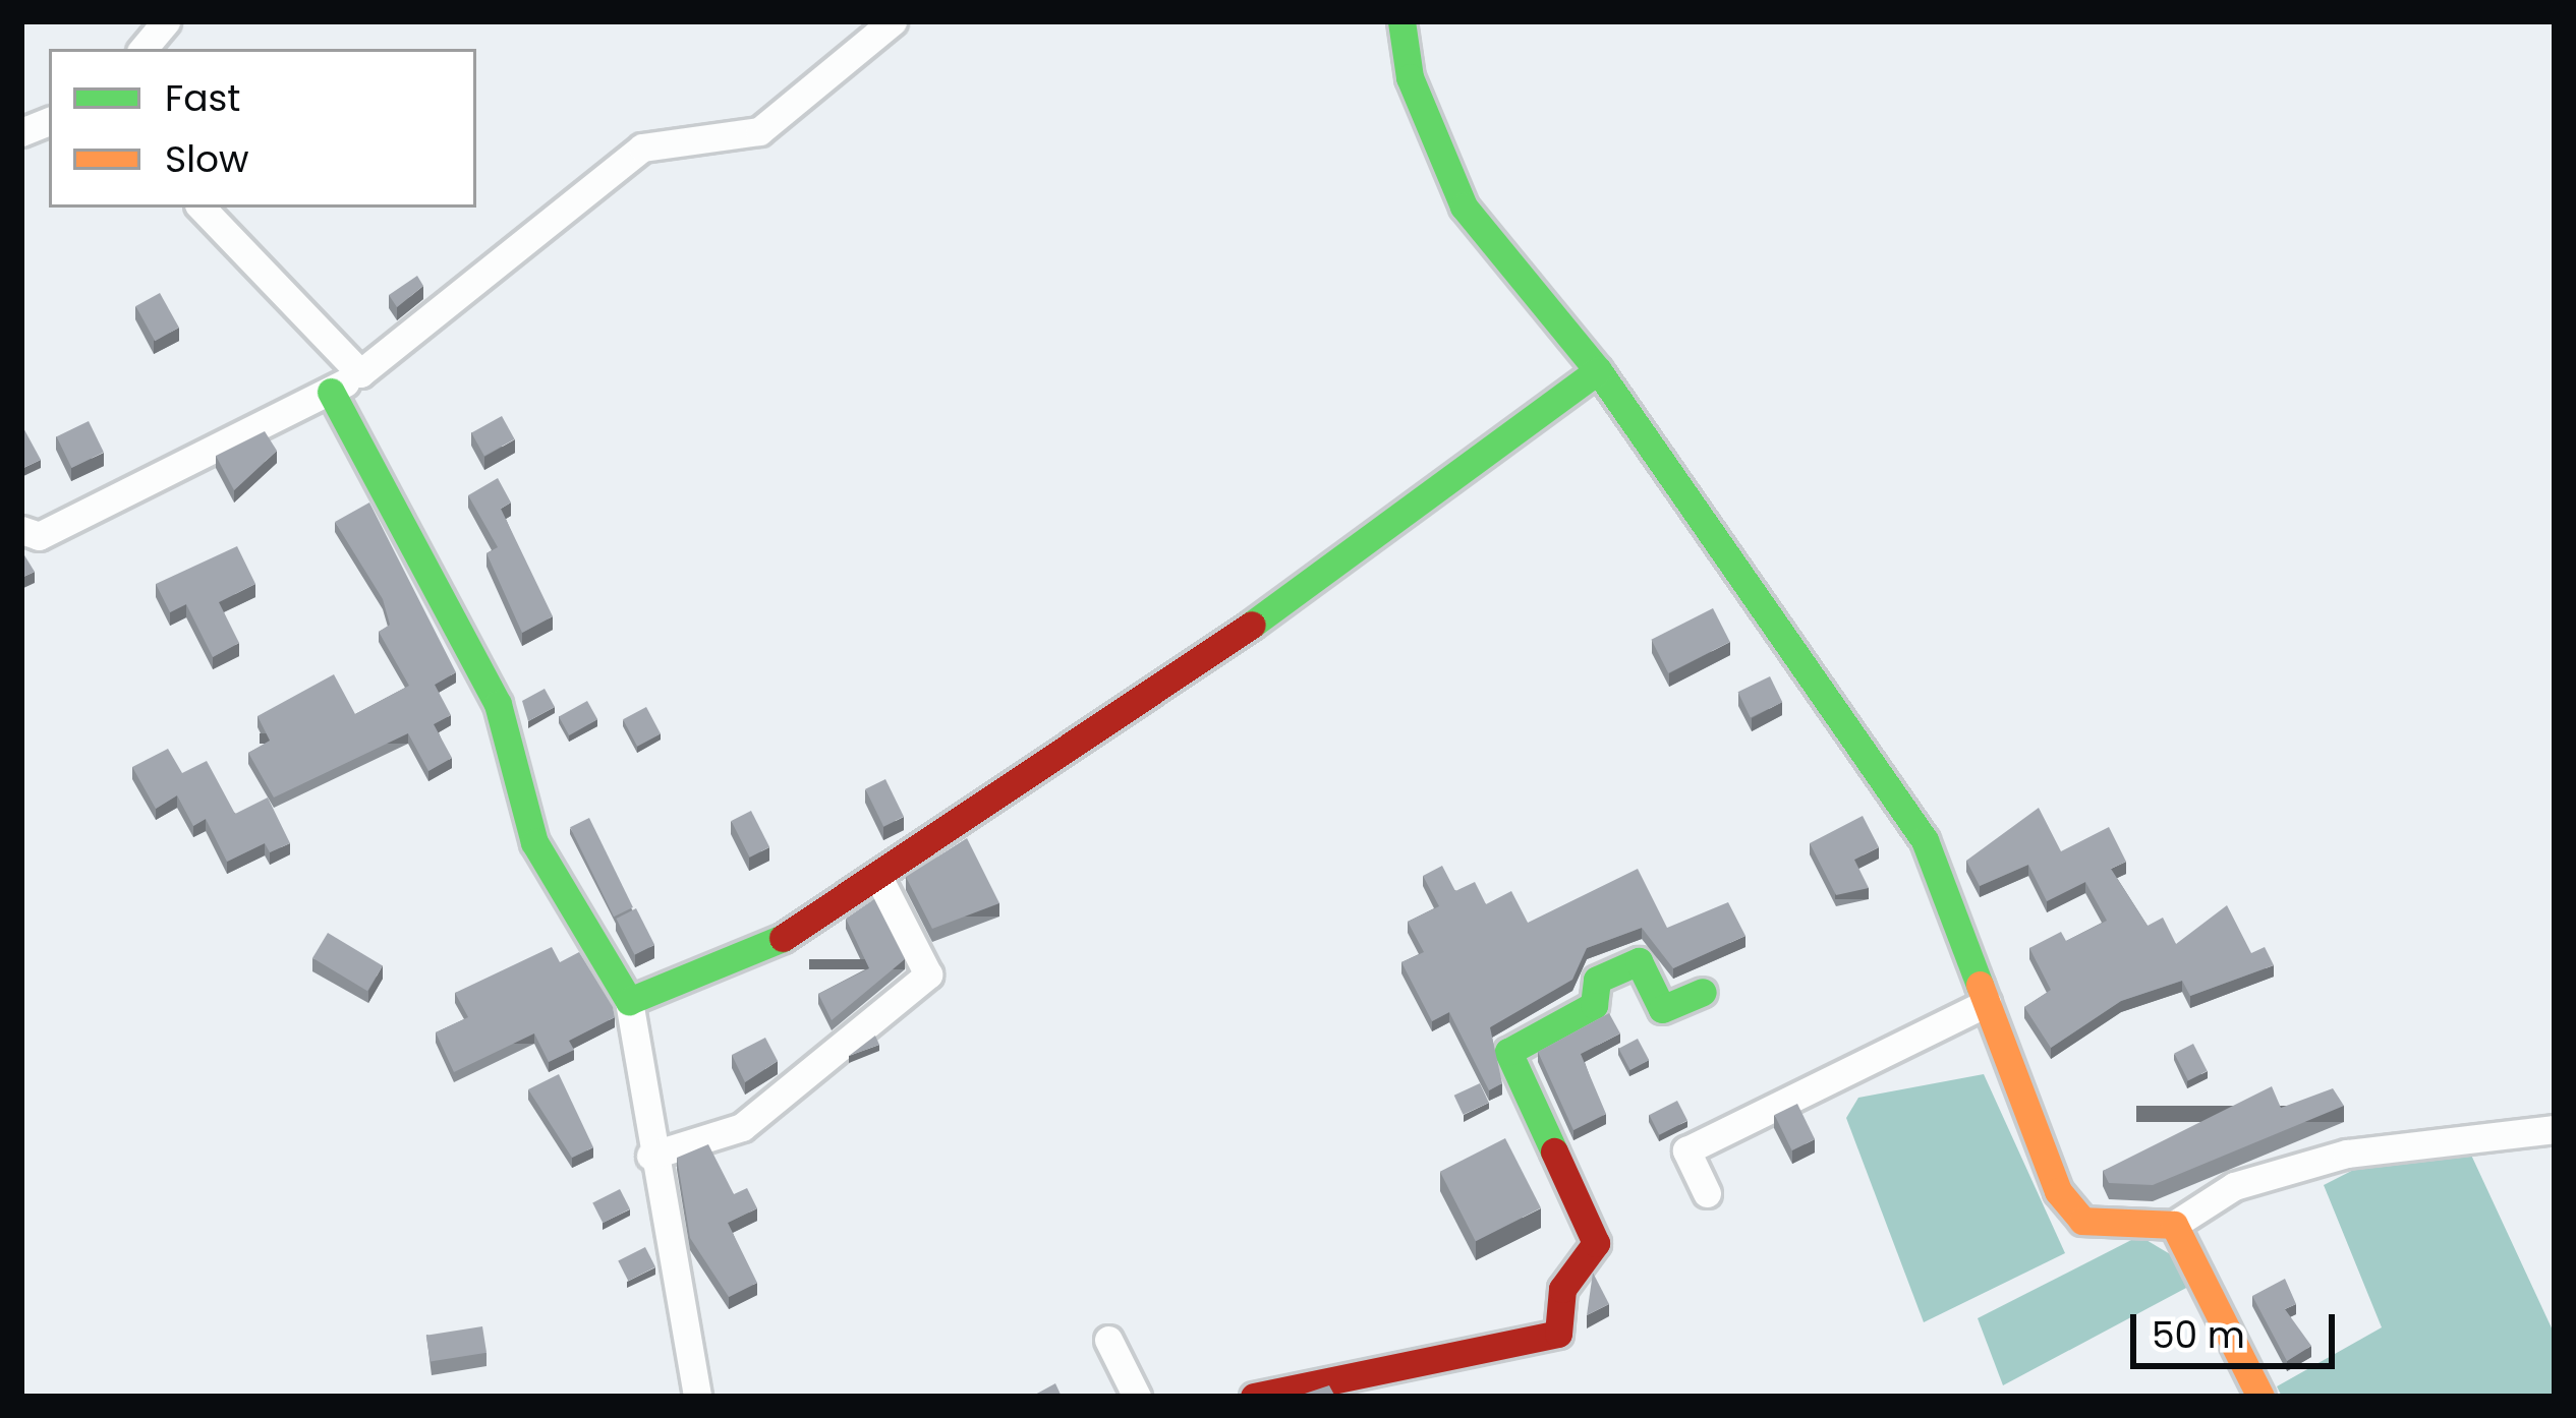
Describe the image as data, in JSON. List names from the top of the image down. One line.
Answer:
{"legend":["Fast","Slow"],"scale_bar":"50 m"}
